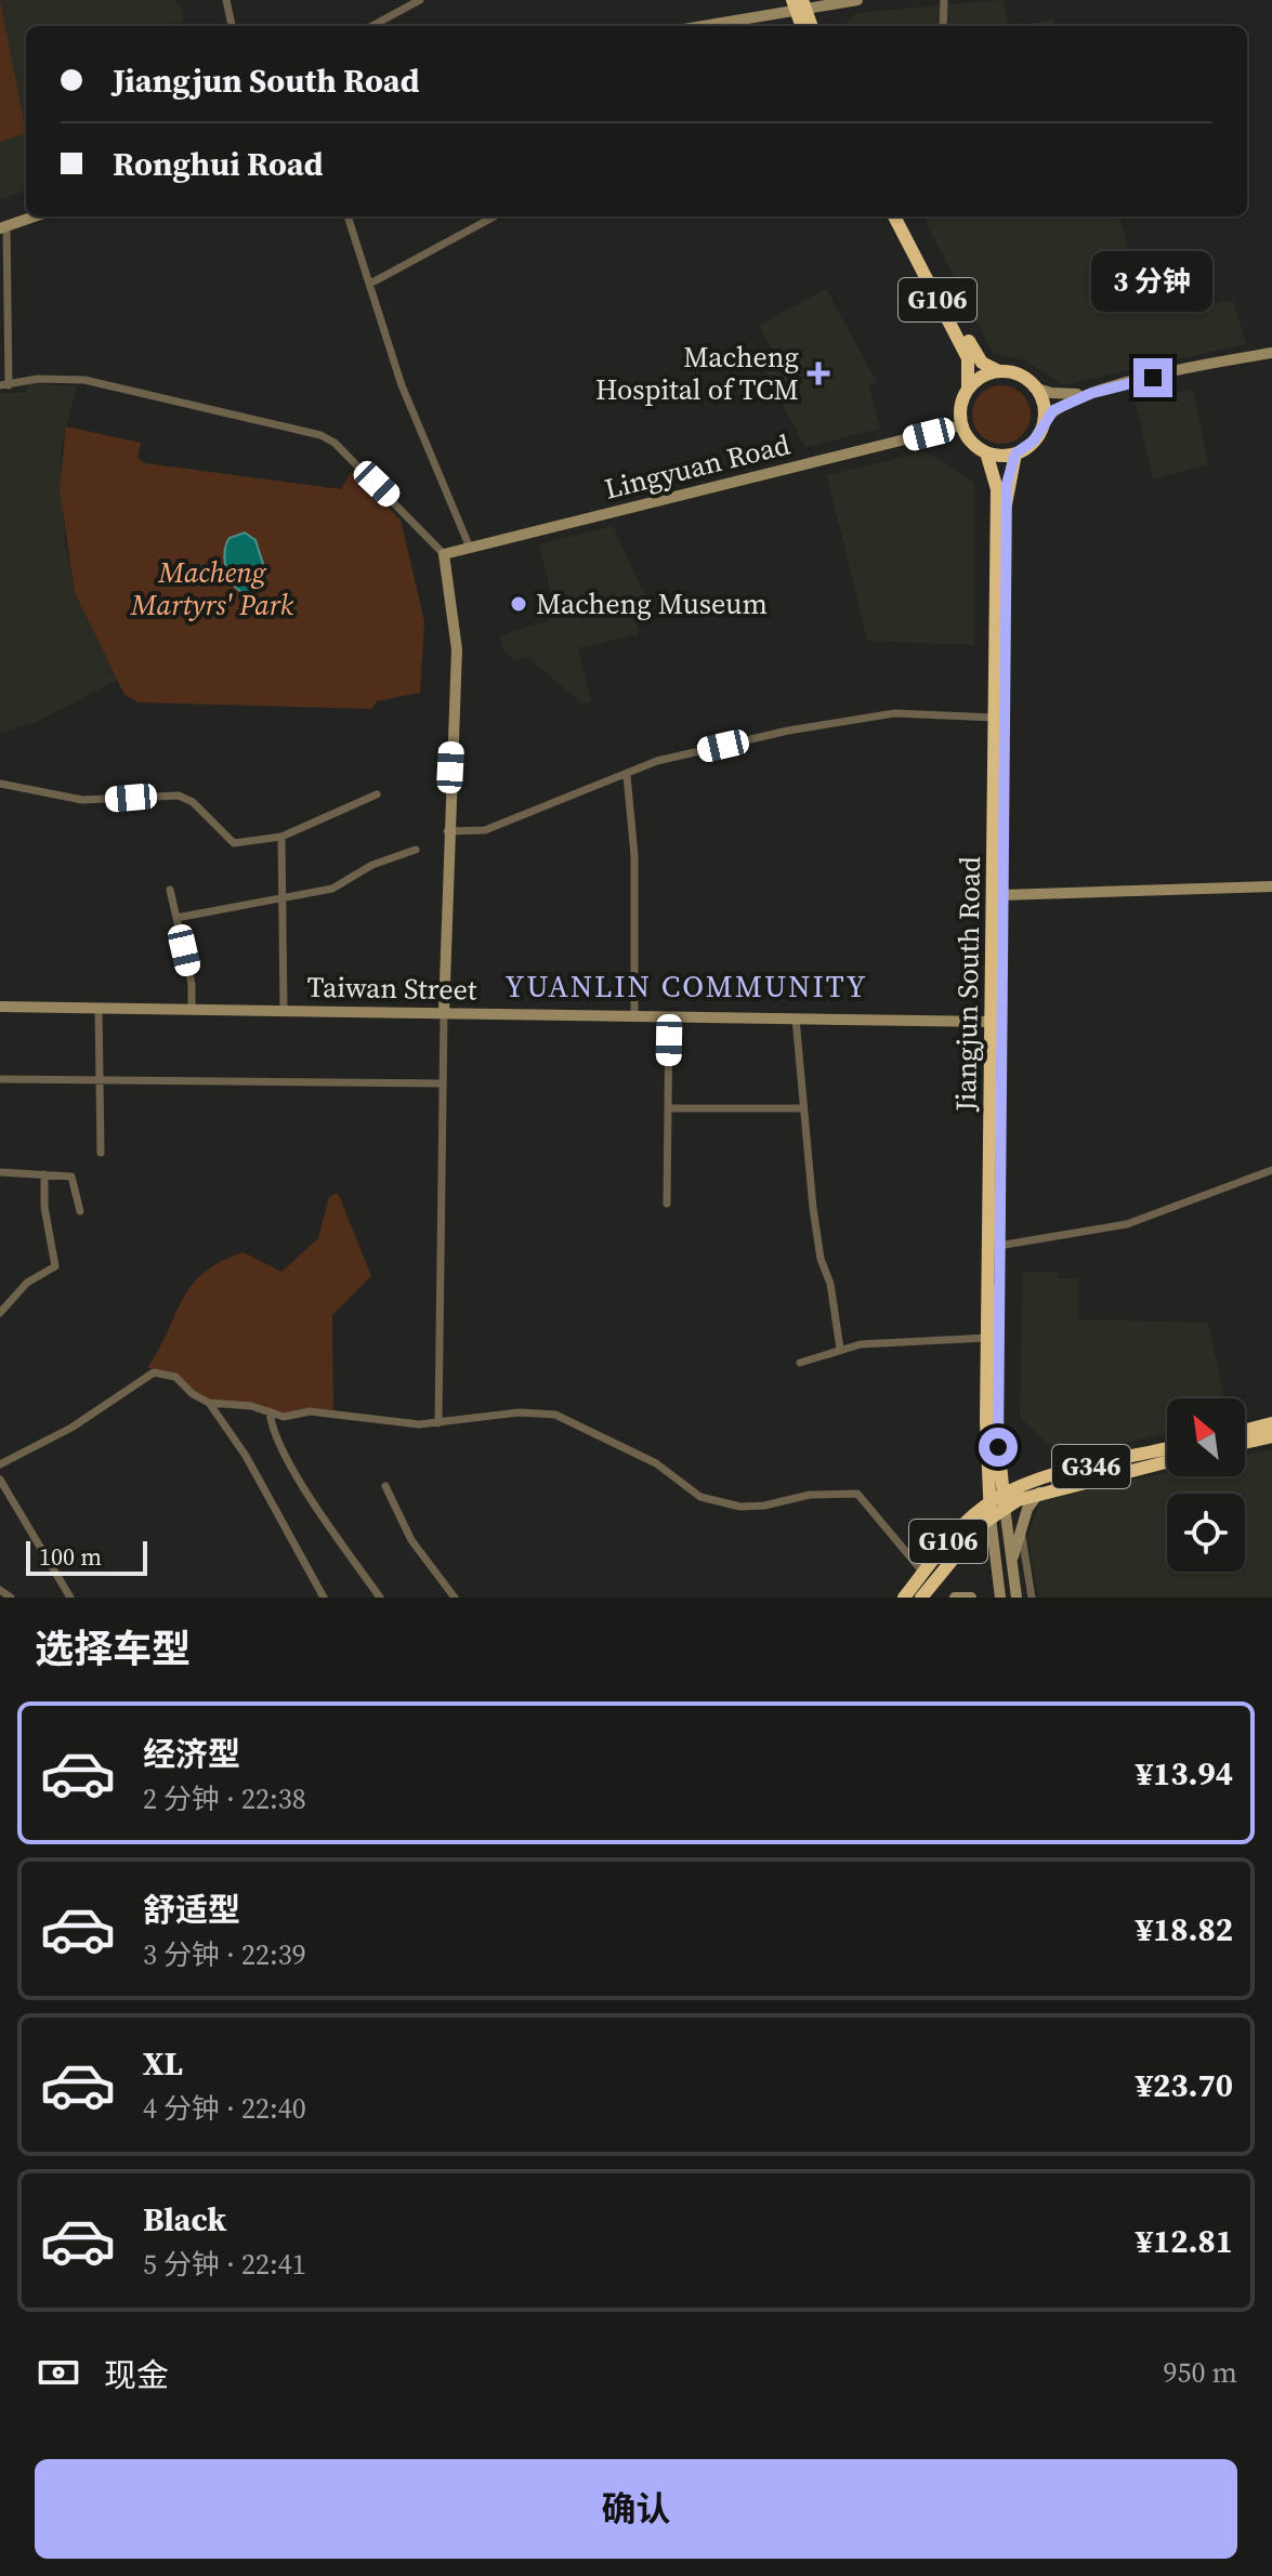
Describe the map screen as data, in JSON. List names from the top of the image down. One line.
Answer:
{"streets":{"highway":["G106","Jiangjun South Road","G346"],"main road":["Lingyuan Road","Taiwan Street"]},"crossings":[["G106","Lingyuan Road"],["G106","Jiangjun South Road"],["G106","G346"],["Lingyuan Road","Jiangjun South Road"],["Jiangjun South Road","Taiwan Street"],["Jiangjun South Road","G346"]],"districts":["YUANLIN COMMUNITY"],"parks":["Macheng Martyrs' Park"],"places":{"health":["Macheng Hospital of TCM"],"other":["Macheng Museum"]},"scale_bar":"100 m","north":"top left","page":{"banner":["Jiangjun South Road","Ronghui Road"],"bubble":"3 分钟","scale":"100 m","heading":"选择车型","list":[{"name":"经济型","note":"2 分钟 · 22:38","value":"¥13.94"},{"name":"舒适型","note":"3 分钟 · 22:39","value":"¥18.82"},{"name":"XL","note":"4 分钟 · 22:40","value":"¥23.70"},{"name":"Black","note":"5 分钟 · 22:41","value":"¥12.81"}],"pay":["现金","950 m"],"buttons":"确认"}}
